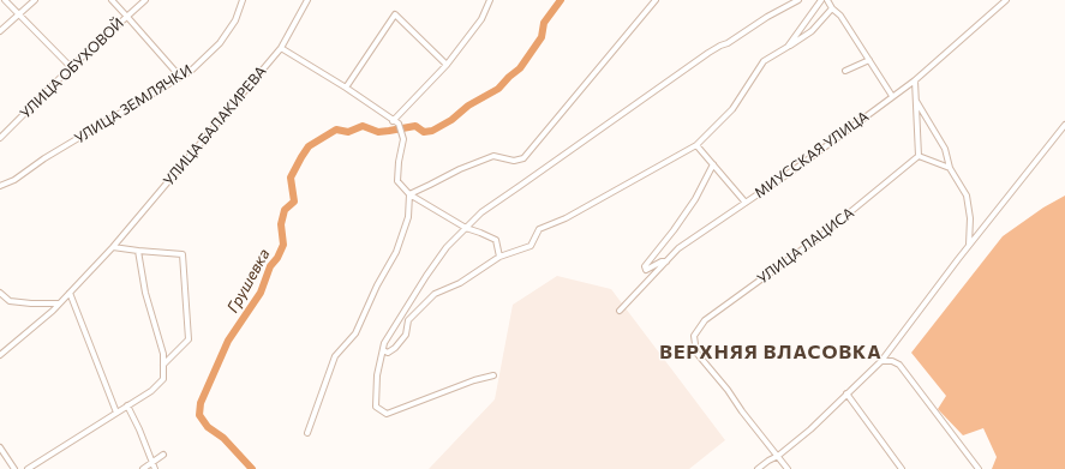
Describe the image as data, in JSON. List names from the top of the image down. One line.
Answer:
{"streets":{"street":["УЛИЦА ОБУХОВОЙ","УЛИЦА ЗЕМЛЯЧКИ","УЛИЦА БАЛАКИРЕВА","МИУССКАЯ УЛИЦА","УЛИЦА ЛАЦИСА"]},"districts":["ВЕРХНЯЯ ВЛАСОВКА"],"water":["Грушевка"]}
